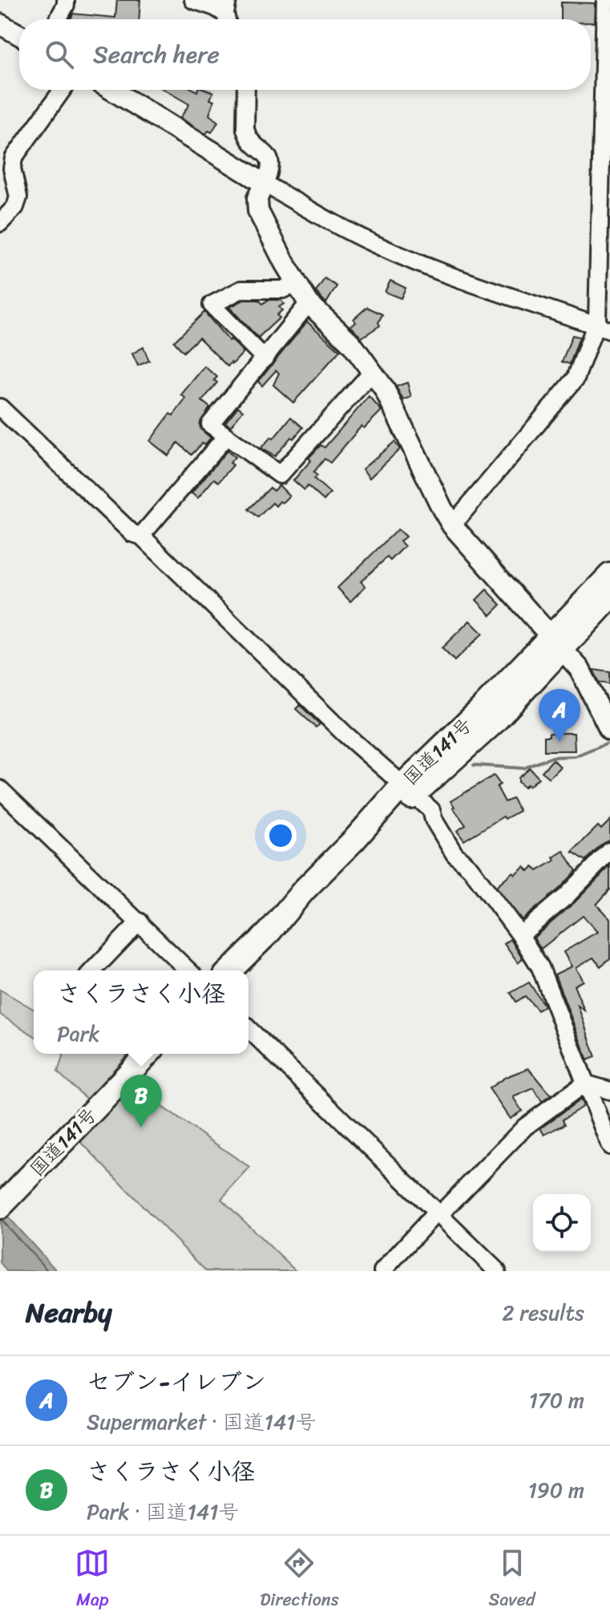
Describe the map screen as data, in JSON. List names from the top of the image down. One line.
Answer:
{"streets":{"highway":["国道141号"]},"page":{"search":"Search here","pins":["A","B"],"popup":["さくラさく小径","Park"],"heading":["Nearby","2 results"],"list":[{"mark":"A","name":"セブン-イレブン","note":"Supermarket · 国道141号","value":"170 m"},{"mark":"B","name":"さくラさく小径","note":"Park · 国道141号","value":"190 m"}],"nav":["Map","Directions","Saved"]}}
